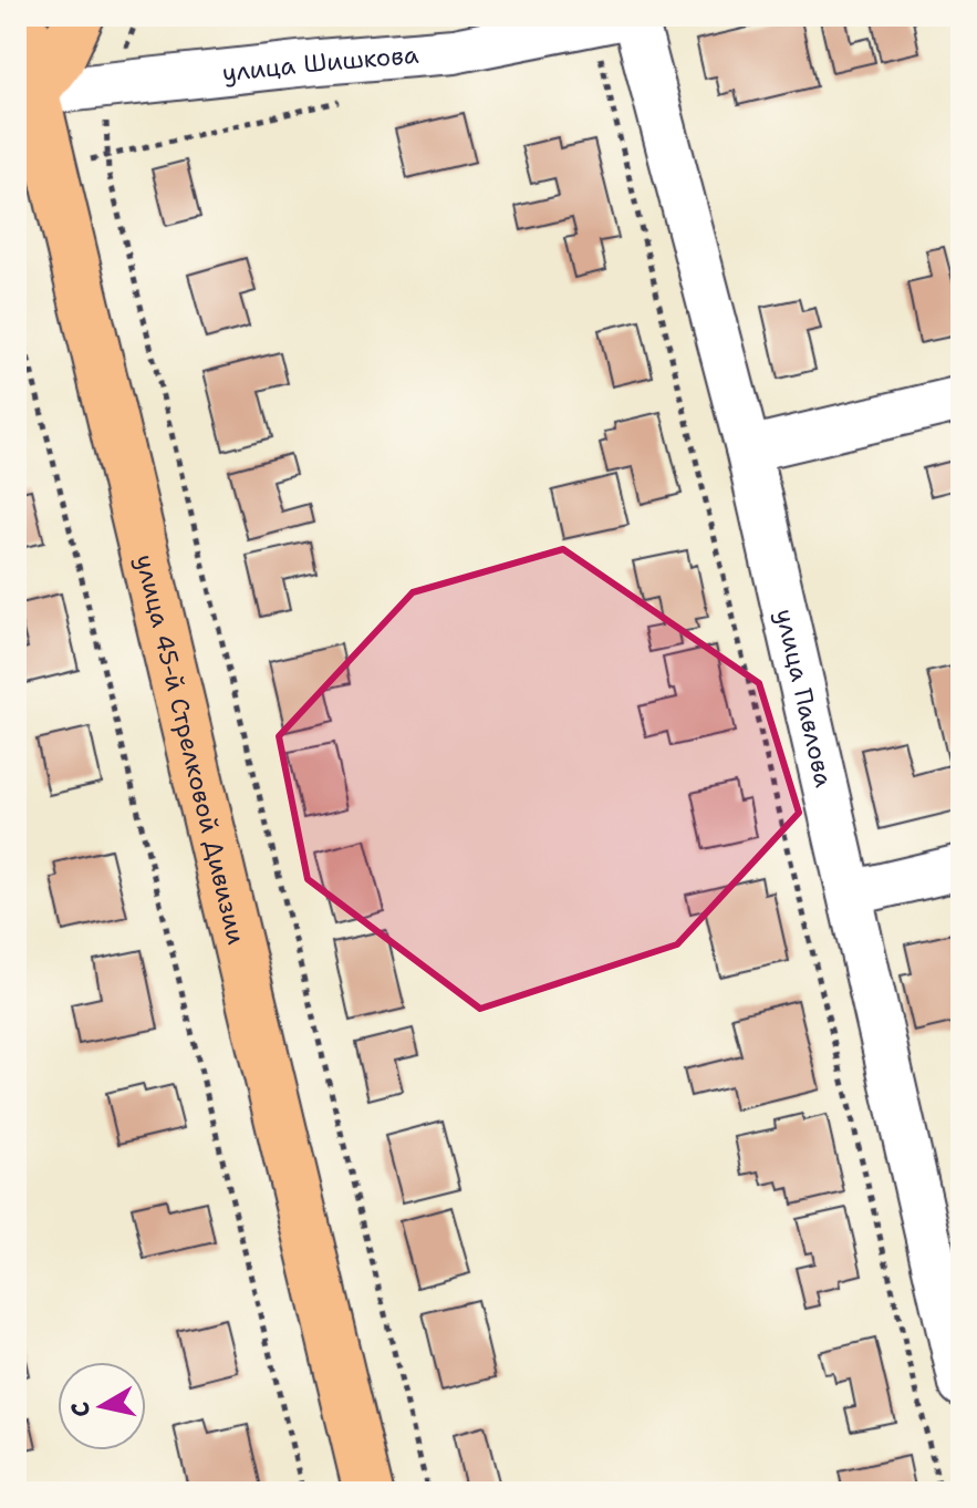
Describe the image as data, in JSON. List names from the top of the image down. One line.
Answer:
{"streets":{"main road":["улица 45-й Стрелковой Дивизии"],"street":["улица Шишкова","улица Павлова"]},"crossings":[["улица Шишкова","улица Павлова"],["улица Шишкова","улица 45-й Стрелковой Дивизии"]],"north":"left"}
